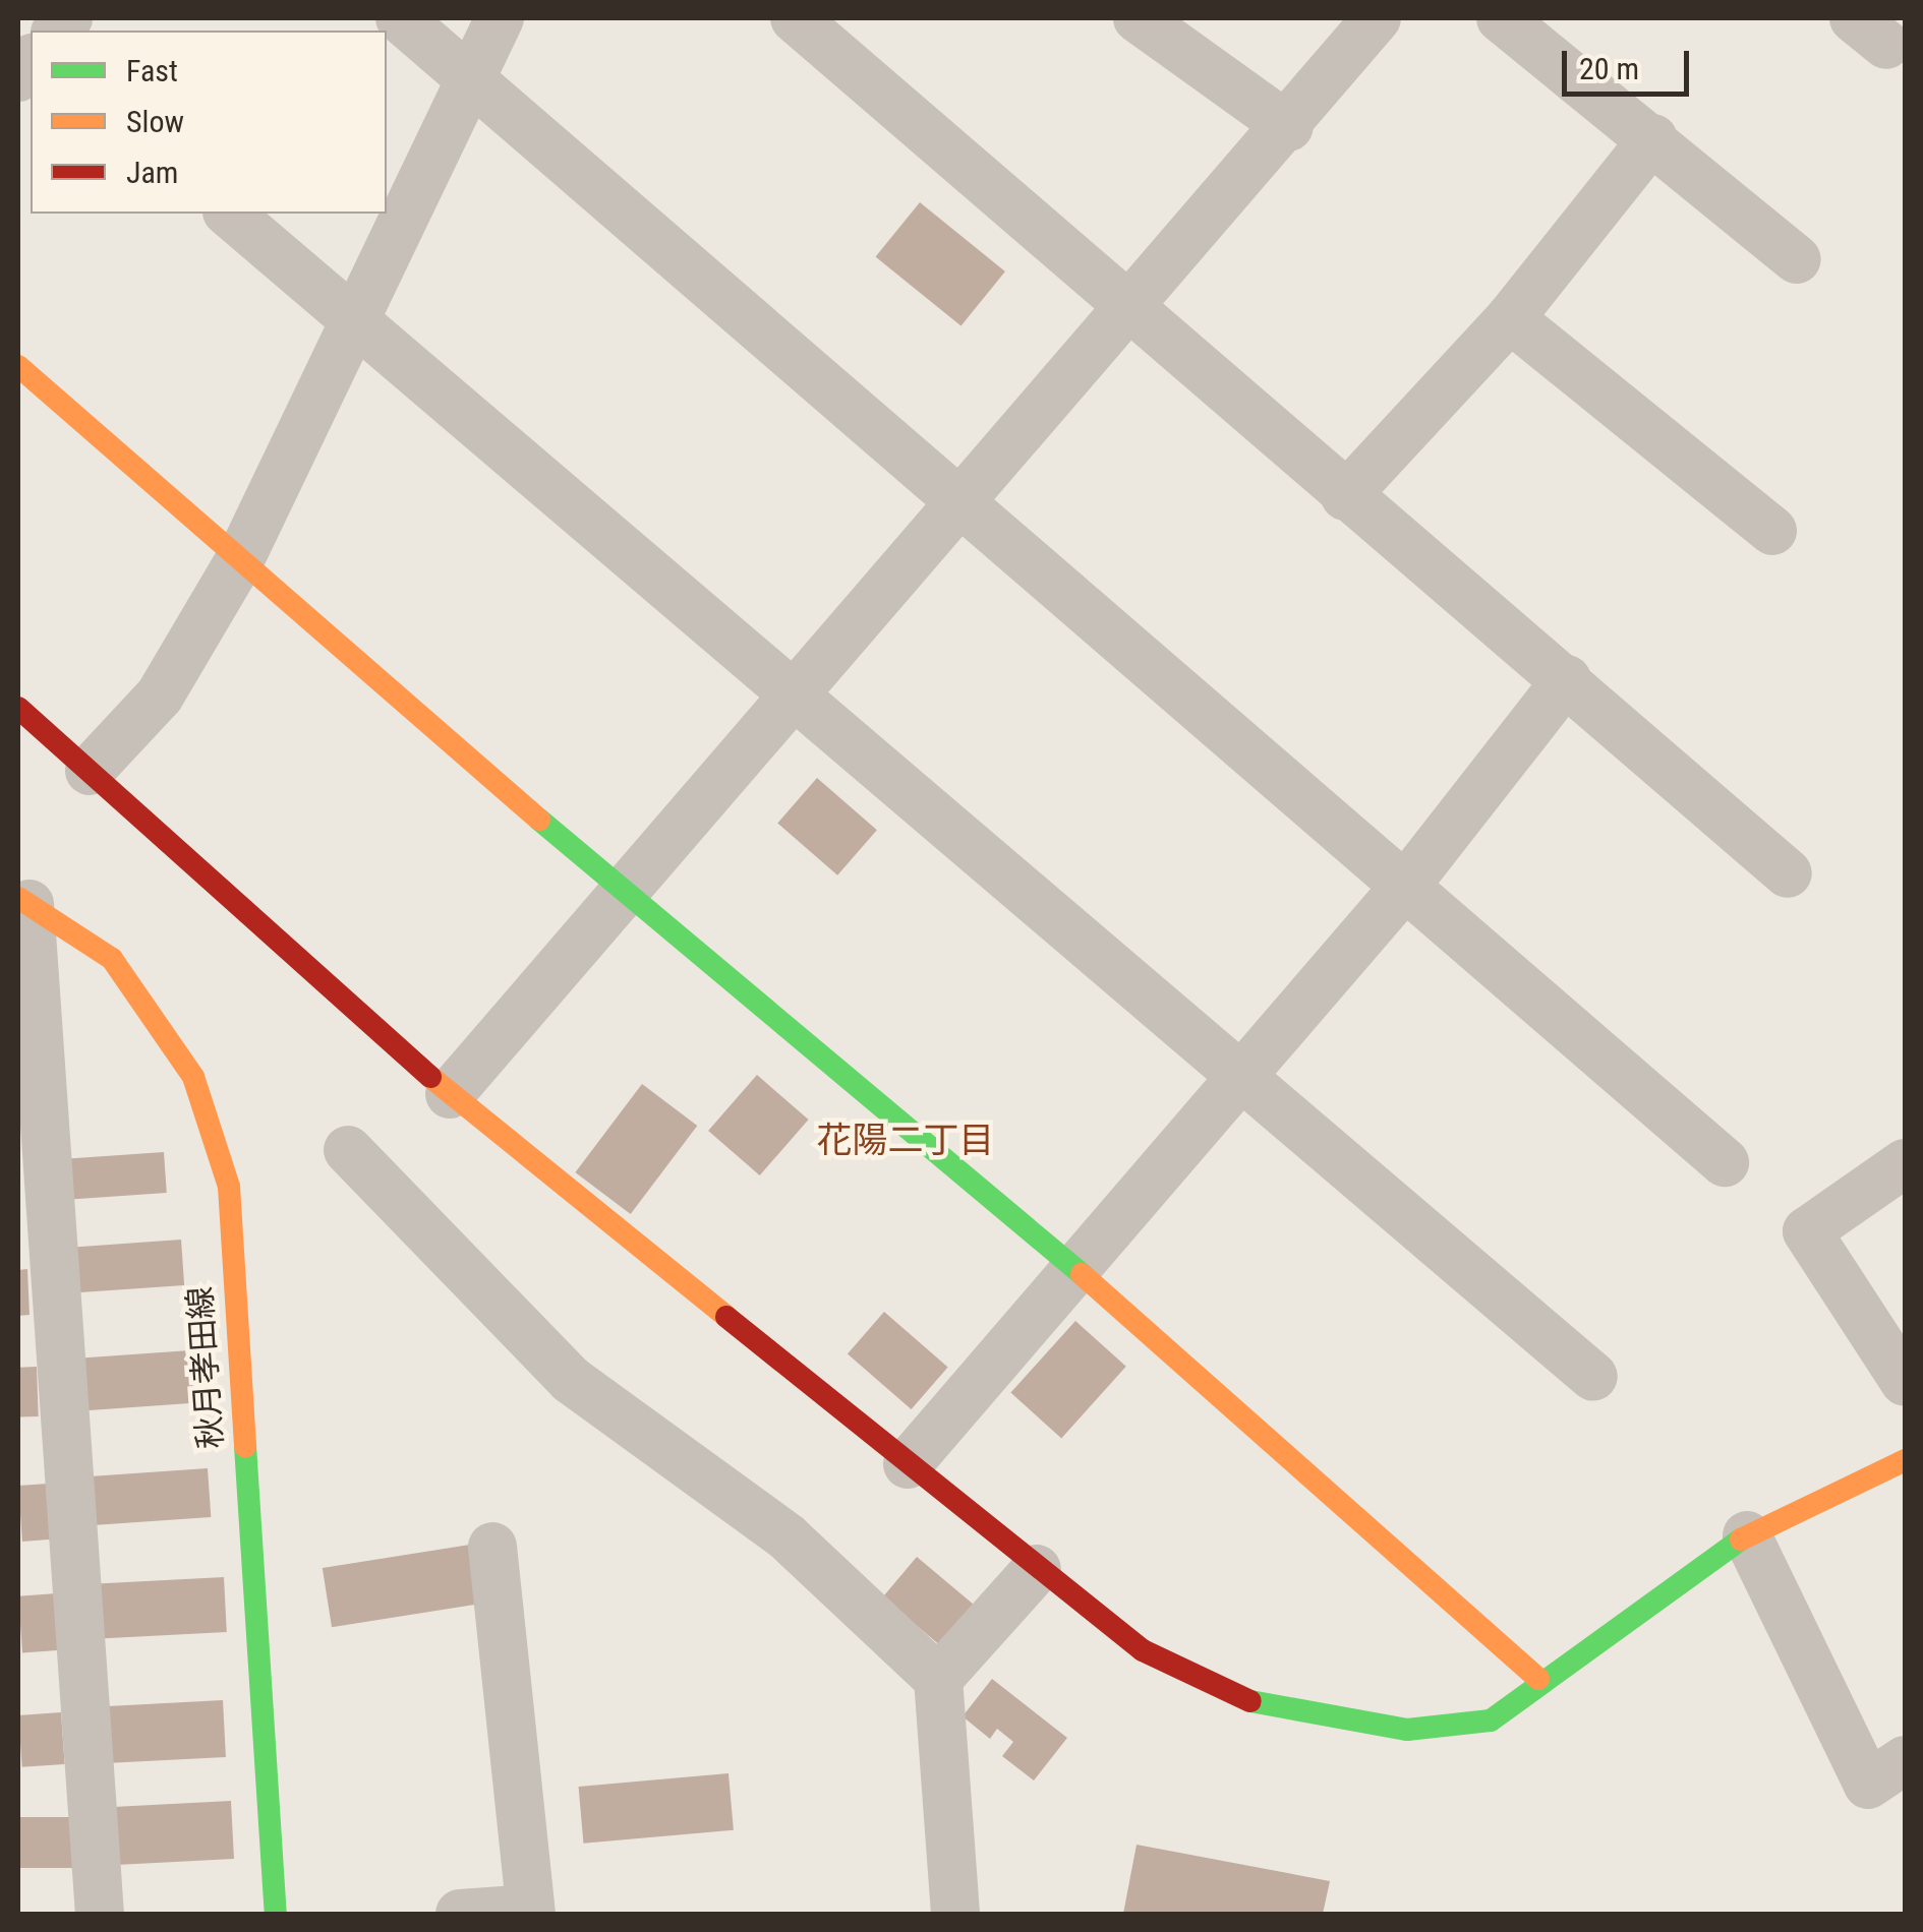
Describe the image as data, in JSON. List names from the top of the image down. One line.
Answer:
{"streets":{"street":["秋月孝田線"]},"districts":["花陽二丁目"],"legend":["Fast","Slow","Jam"],"scale_bar":"20 m"}
